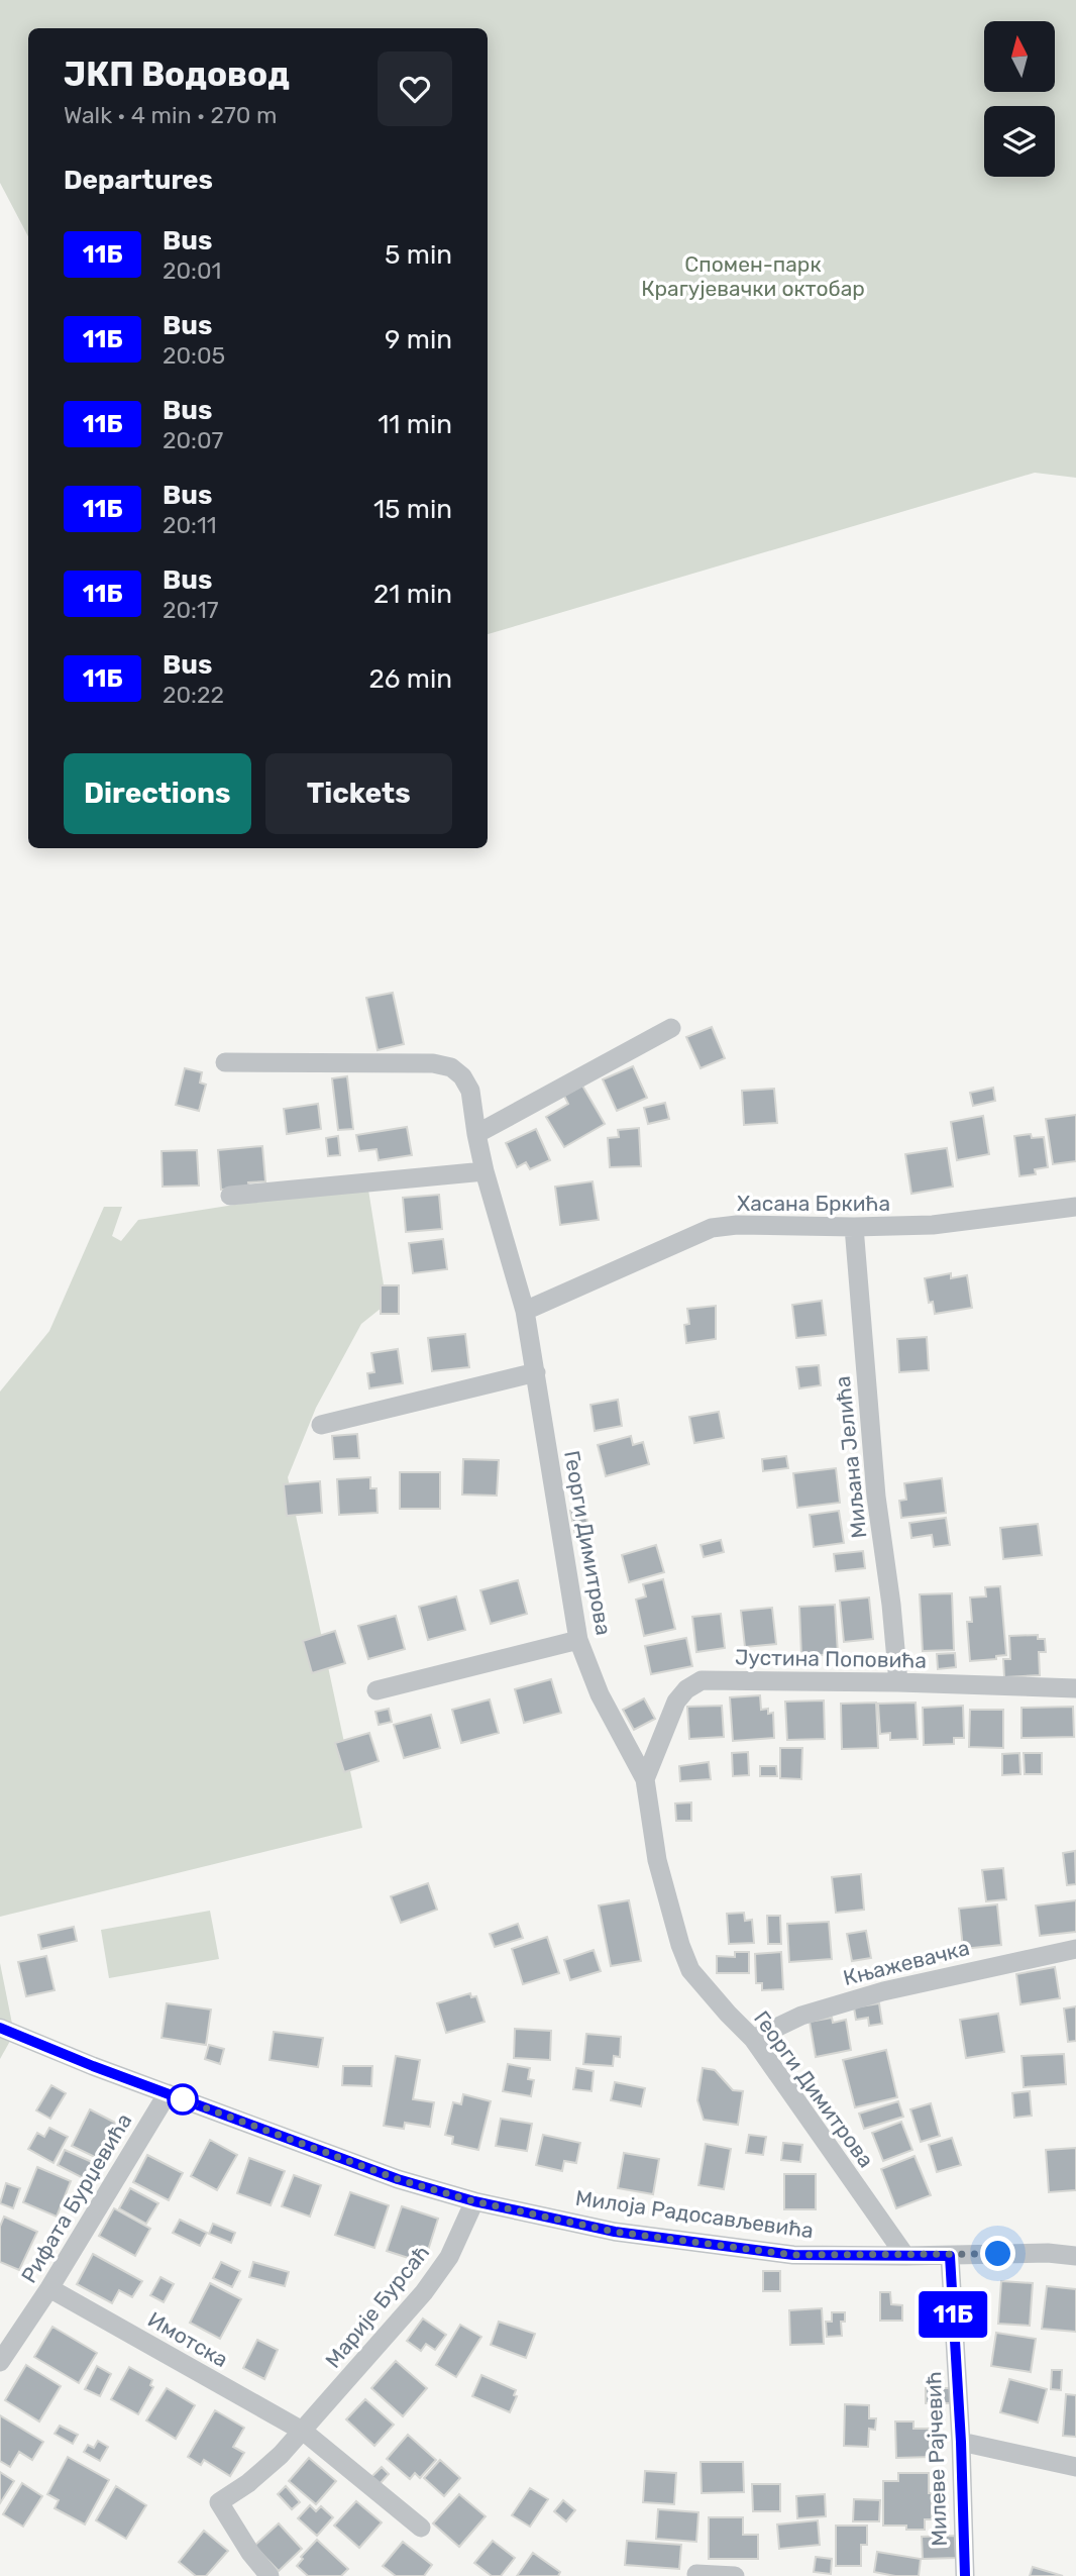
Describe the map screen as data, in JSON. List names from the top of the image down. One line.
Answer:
{"streets":{"street":["Хасана Бркића","Миљана Јелића","Георги Димитрова","Јустина Поповића","Књажевачка","Рифата Бурџевића","Милоја Радосављевића","Марије Бурсаћ","Имотска","Милеве Рајчевић"]},"crossings":[["Хасана Бркића","Миљана Јелића"],["Хасана Бркића","Георги Димитрова"],["Миљана Јелића","Јустина Поповића"],["Георги Димитрова","Јустина Поповића"],["Георги Димитрова","Књажевачка"],["Георги Димитрова","Милоја Радосављевића"],["Рифата Бурџевића","Милоја Радосављевића"],["Рифата Бурџевића","Имотска"],["Милоја Радосављевића","Марије Бурсаћ"],["Милоја Радосављевића","Милеве Рајчевић"],["Марије Бурсаћ","Имотска"]],"parks":["Спомен-парк Крагујевачки октобар"],"lines":["bus line 11Б"],"north":"top","page":{"on_map":"11Б","heading":[["ЈКП Водовод","Walk · 4 min · 270 m"],"Departures"],"list":[{"mark":"11Б","name":"Bus","note":"20:01","value":"5 min"},{"mark":"11Б","name":"Bus","note":"20:05","value":"9 min"},{"mark":"11Б","name":"Bus","note":"20:07","value":"11 min"},{"mark":"11Б","name":"Bus","note":"20:11","value":"15 min"},{"mark":"11Б","name":"Bus","note":"20:17","value":"21 min"},{"mark":"11Б","name":"Bus","note":"20:22","value":"26 min"}],"buttons":["Directions","Tickets"]}}
